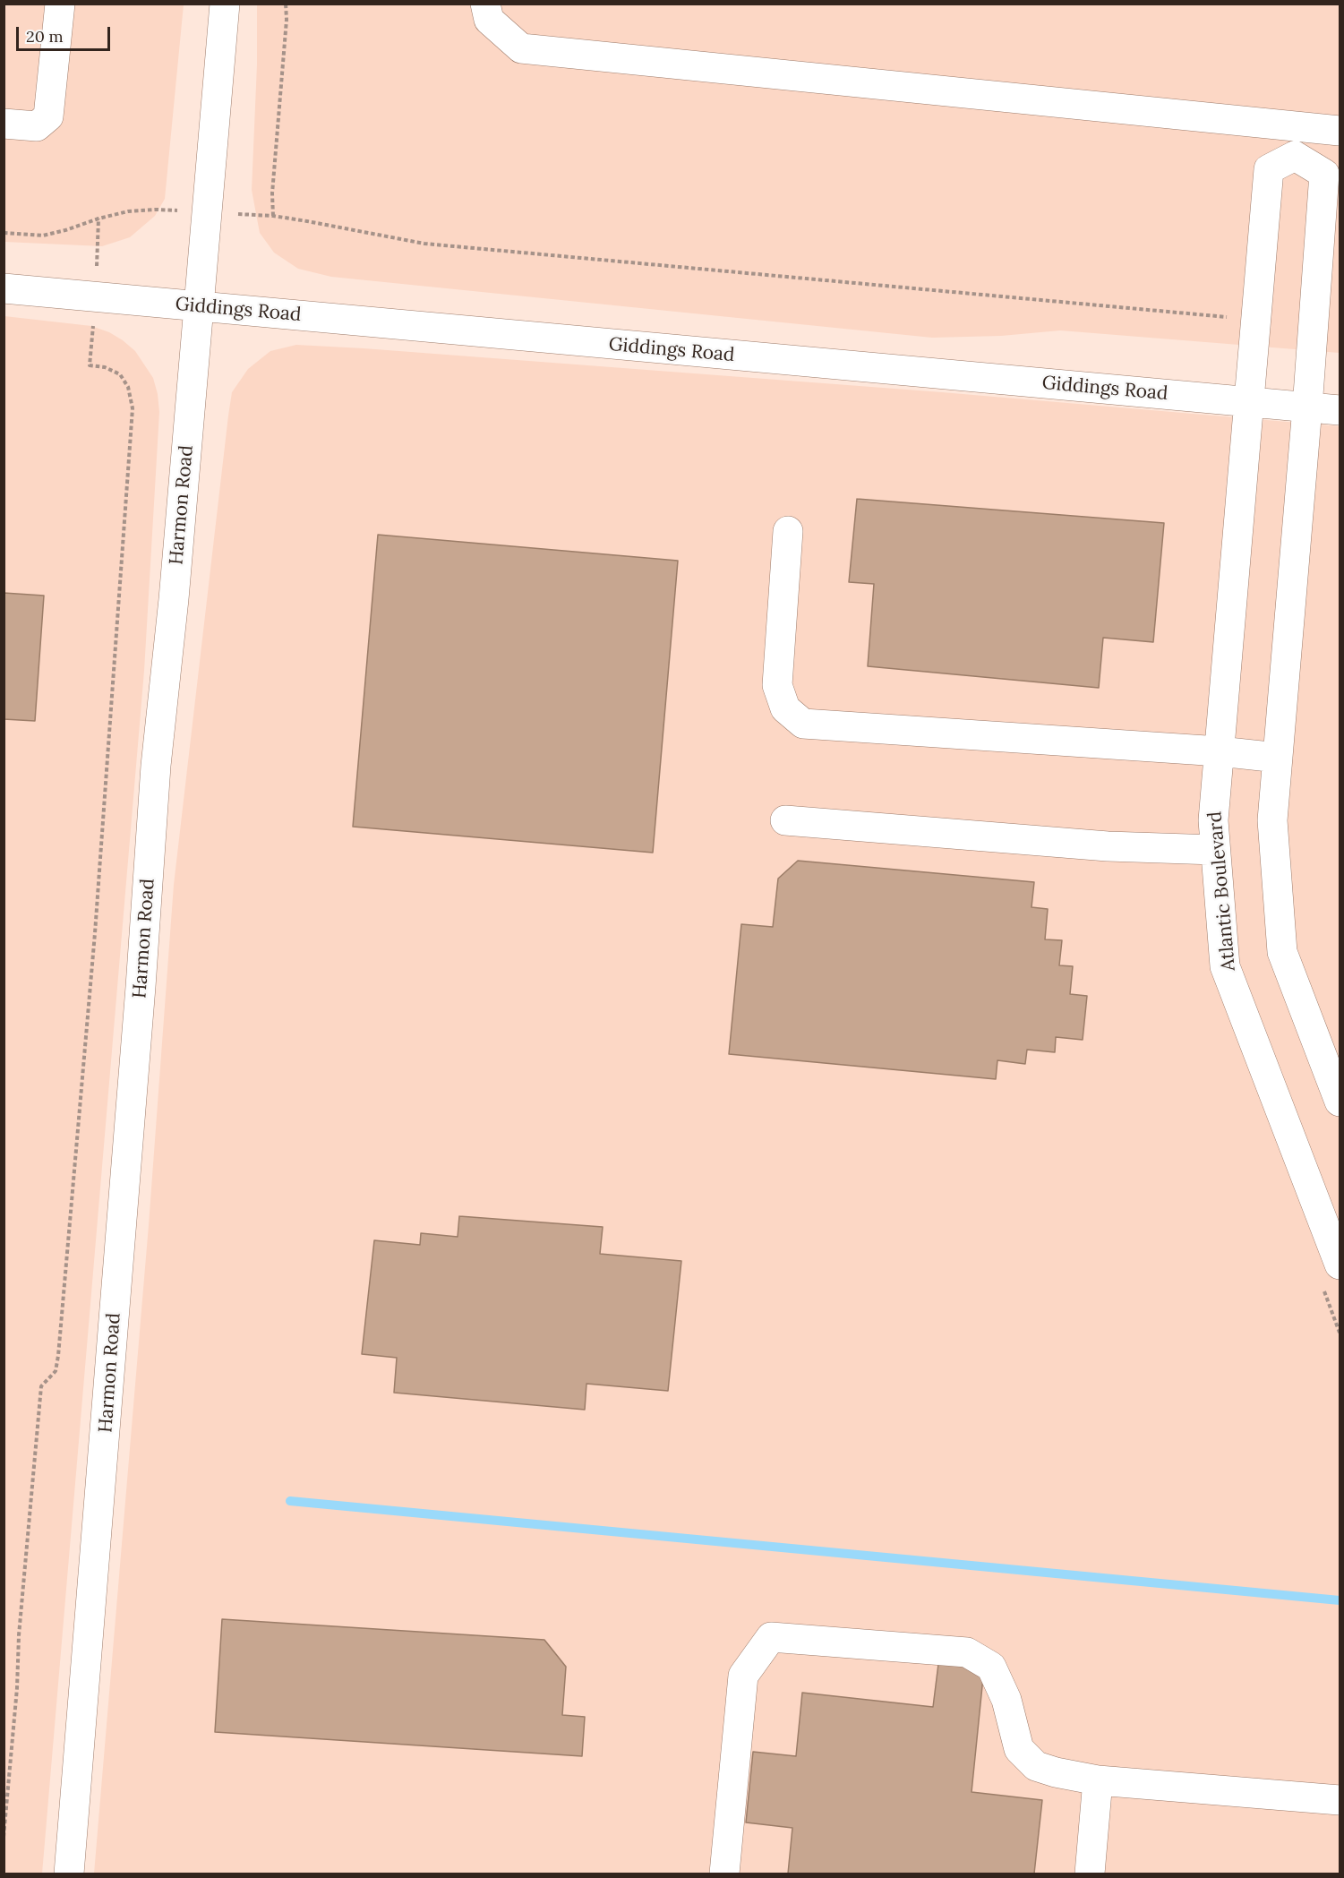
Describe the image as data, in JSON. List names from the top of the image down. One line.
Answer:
{"streets":{"street":["Giddings Road","Harmon Road","Atlantic Boulevard"]},"crossings":[["Giddings Road","Harmon Road"],["Giddings Road","Atlantic Boulevard"]],"scale_bar":"20 m"}
